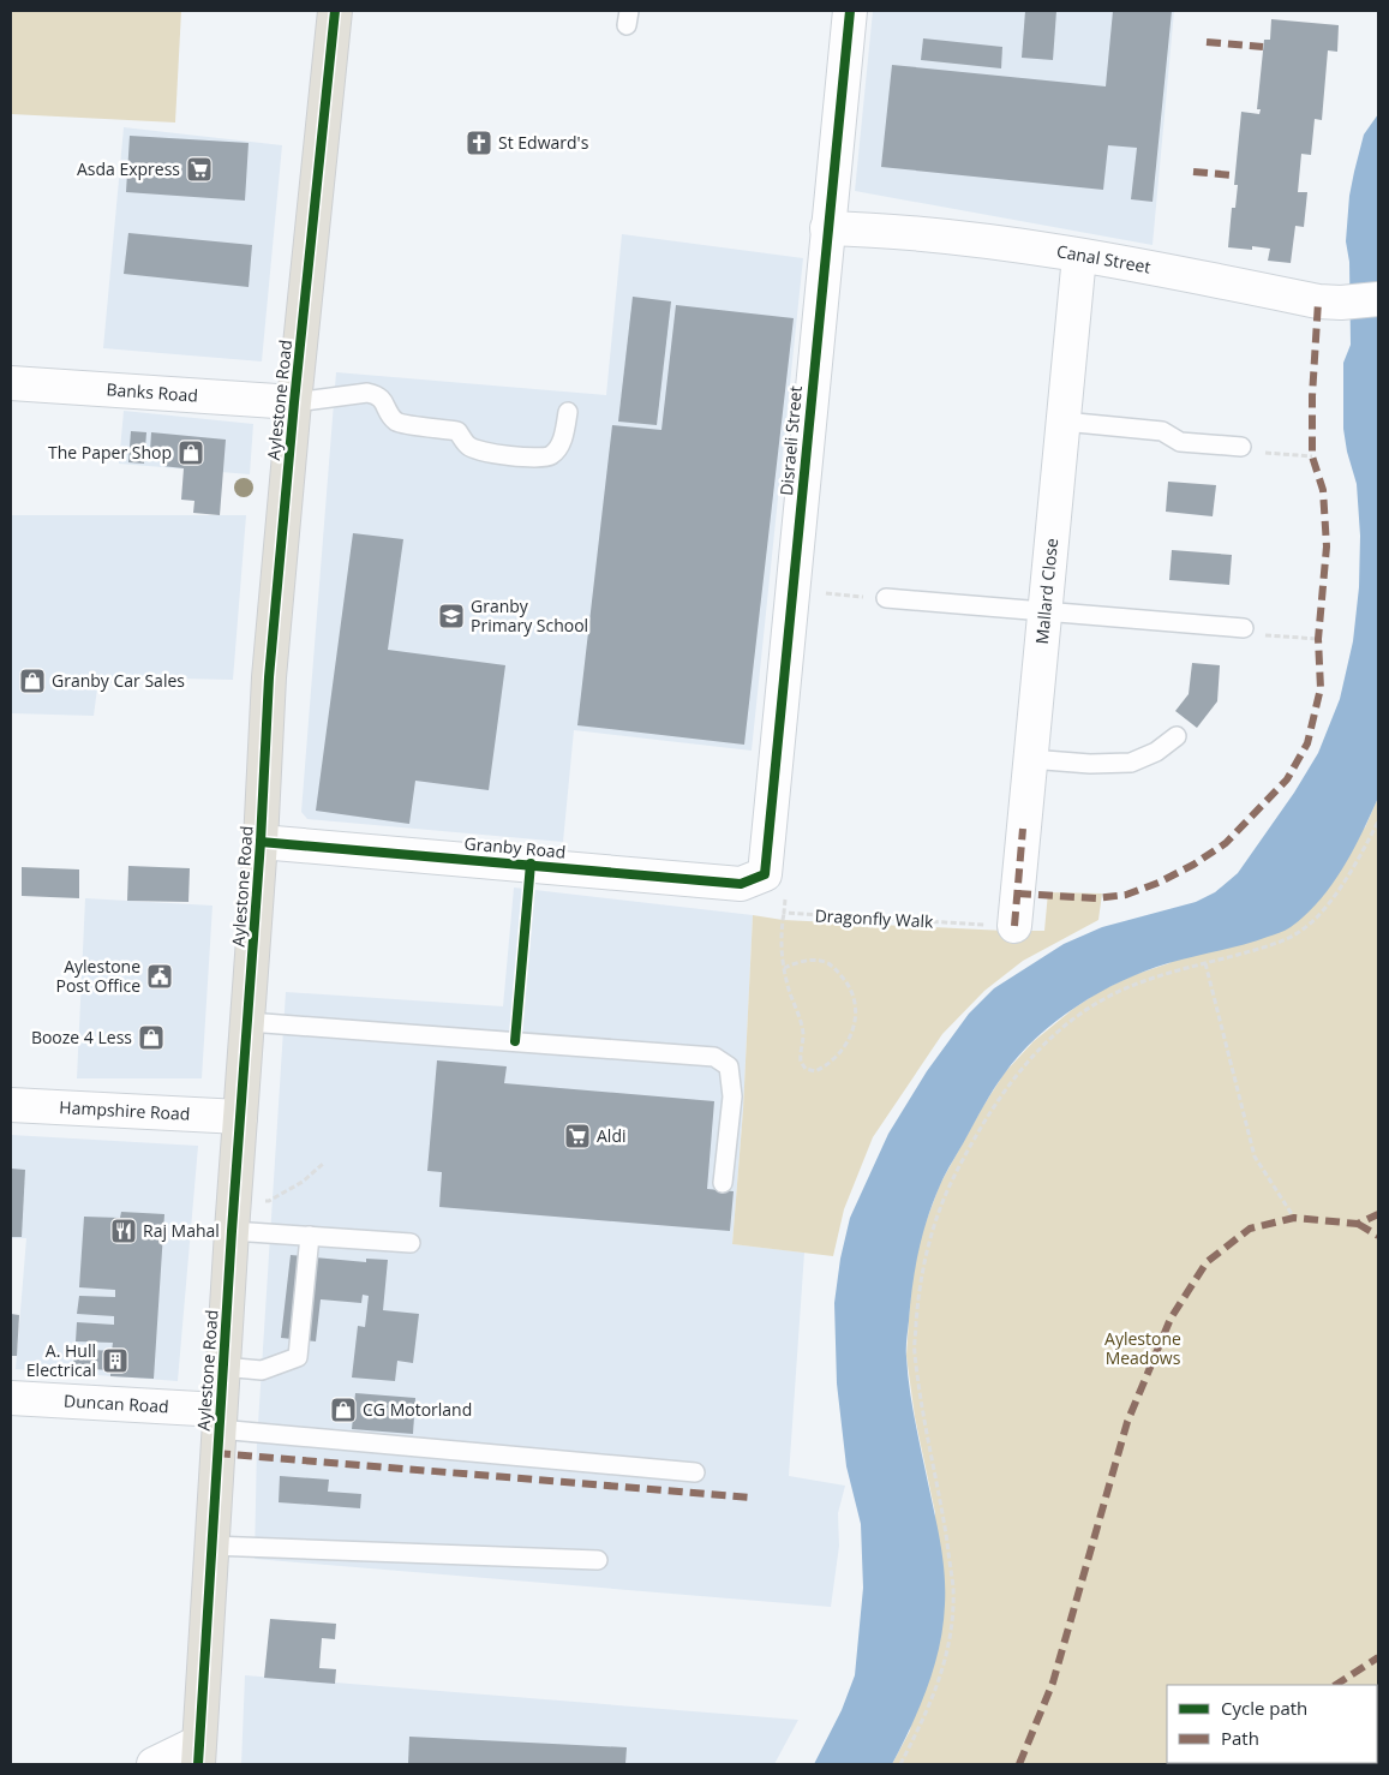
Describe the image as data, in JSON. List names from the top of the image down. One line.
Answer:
{"streets":{"main road":["Aylestone Road"],"street":["Canal Street","Banks Road","Disraeli Street","Mallard Close","Granby Road","Hampshire Road","Duncan Road"],"path":["Dragonfly Walk"]},"crossings":[["Canal Street","Disraeli Street"],["Canal Street","Mallard Close"],["Banks Road","Aylestone Road"],["Aylestone Road","Granby Road"],["Aylestone Road","Hampshire Road"],["Aylestone Road","Duncan Road"],["Disraeli Street","Granby Road"],["Mallard Close","Dragonfly Walk"]],"parks":["Aylestone Meadows"],"places":{"church":["St Edward's"],"supermarket":["Asda Express","Aldi"],"shop":["The Paper Shop","Granby Car Sales","Booze 4 Less","CG Motorland"],"school or university":["Granby Primary School"],"public building":["Aylestone Post Office"],"restaurant":["Raj Mahal"],"building":["A. Hull Electrical"]},"legend":["Cycle path","Path"]}
